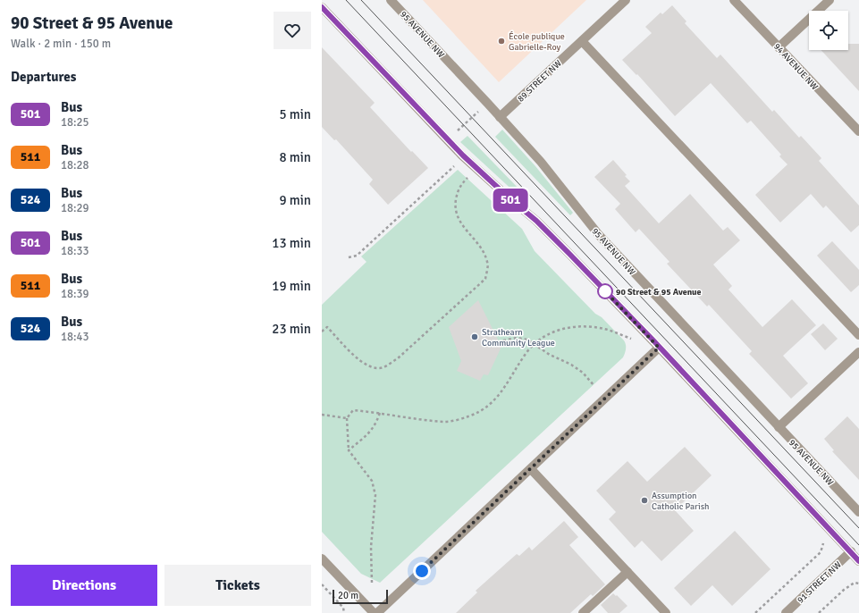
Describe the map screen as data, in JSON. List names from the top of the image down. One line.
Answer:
{"streets":{"street":["95 AVENUE NW","94 AVENUE NW","89 STREET NW","91 STREET NW"]},"crossings":[["95 AVENUE NW","89 STREET NW"]],"places":["École publique Gabrielle-Roy","90 Street & 95 Avenue","Strathearn Community League","Assumption Catholic Parish"],"lines":["bus line 501"],"scale_bar":"20 m","page":{"heading":[["90 Street & 95 Avenue","Walk · 2 min · 150 m"],"Departures"],"on_map":"501","list":[{"mark":"501","name":"Bus","note":"18:25","value":"5 min"},{"mark":"511","name":"Bus","note":"18:28","value":"8 min"},{"mark":"524","name":"Bus","note":"18:29","value":"9 min"},{"mark":"501","name":"Bus","note":"18:33","value":"13 min"},{"mark":"511","name":"Bus","note":"18:39","value":"19 min"},{"mark":"524","name":"Bus","note":"18:43","value":"23 min"}],"buttons":["Directions","Tickets"],"scale":"20 m"}}
